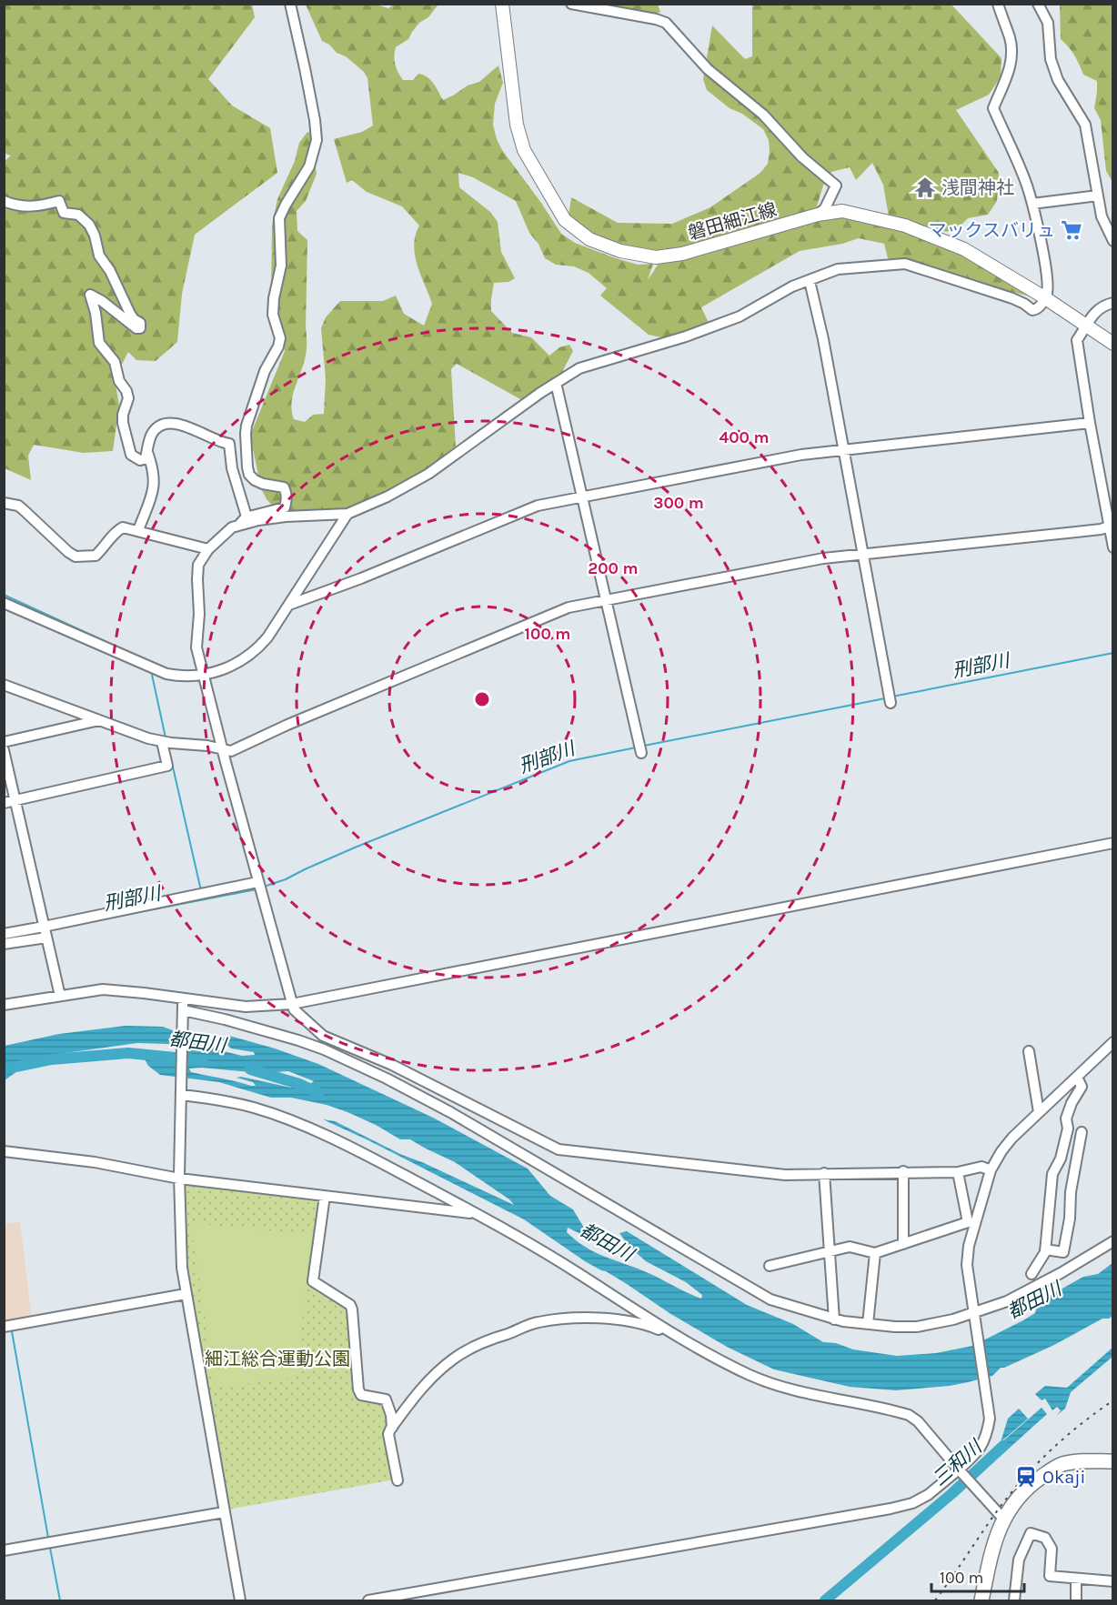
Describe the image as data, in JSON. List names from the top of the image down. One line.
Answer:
{"streets":{"main road":["磐田細江線"]},"water":["刑部川","都田川","三和川"],"parks":["細江総合運動公園"],"places":{"temple":["浅間神社"],"supermarket":["マックスバリュ"],"station":["Okaji"]},"scale_bar":"100 m","rings":["400 m","300 m","200 m","100 m"]}
